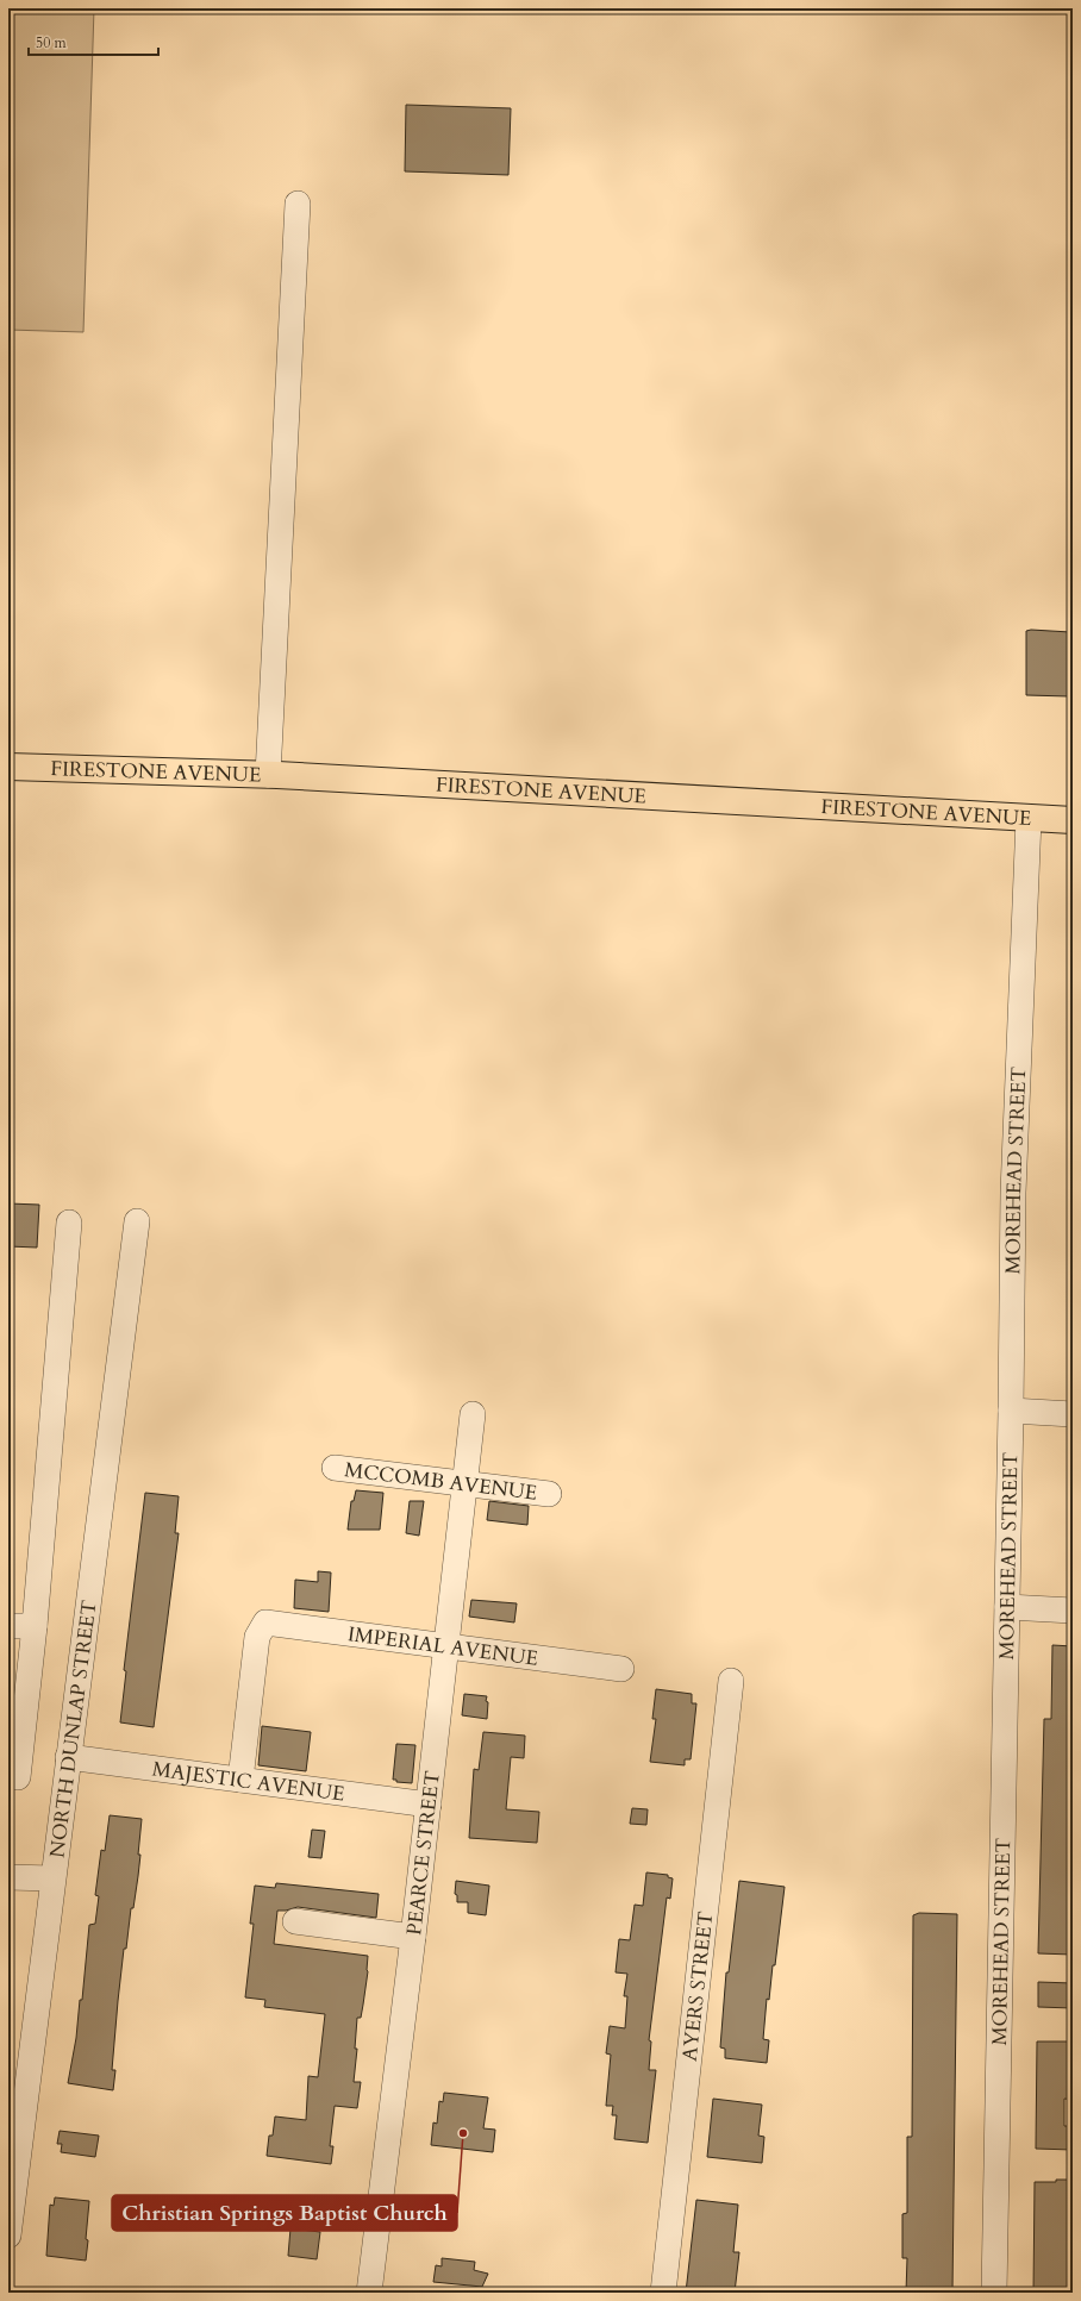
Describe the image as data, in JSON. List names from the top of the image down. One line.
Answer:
{"streets":{"main road":["FIRESTONE AVENUE"],"street":["MOREHEAD STREET","MCCOMB AVENUE","IMPERIAL AVENUE","NORTH DUNLAP STREET","MAJESTIC AVENUE","PEARCE STREET","AYERS STREET"]},"crossings":[["FIRESTONE AVENUE","MOREHEAD STREET"],["MCCOMB AVENUE","PEARCE STREET"],["IMPERIAL AVENUE","MAJESTIC AVENUE"],["IMPERIAL AVENUE","PEARCE STREET"],["NORTH DUNLAP STREET","MAJESTIC AVENUE"],["MAJESTIC AVENUE","PEARCE STREET"]],"places":["Christian Springs Baptist Church"],"scale_bar":"50 m"}
